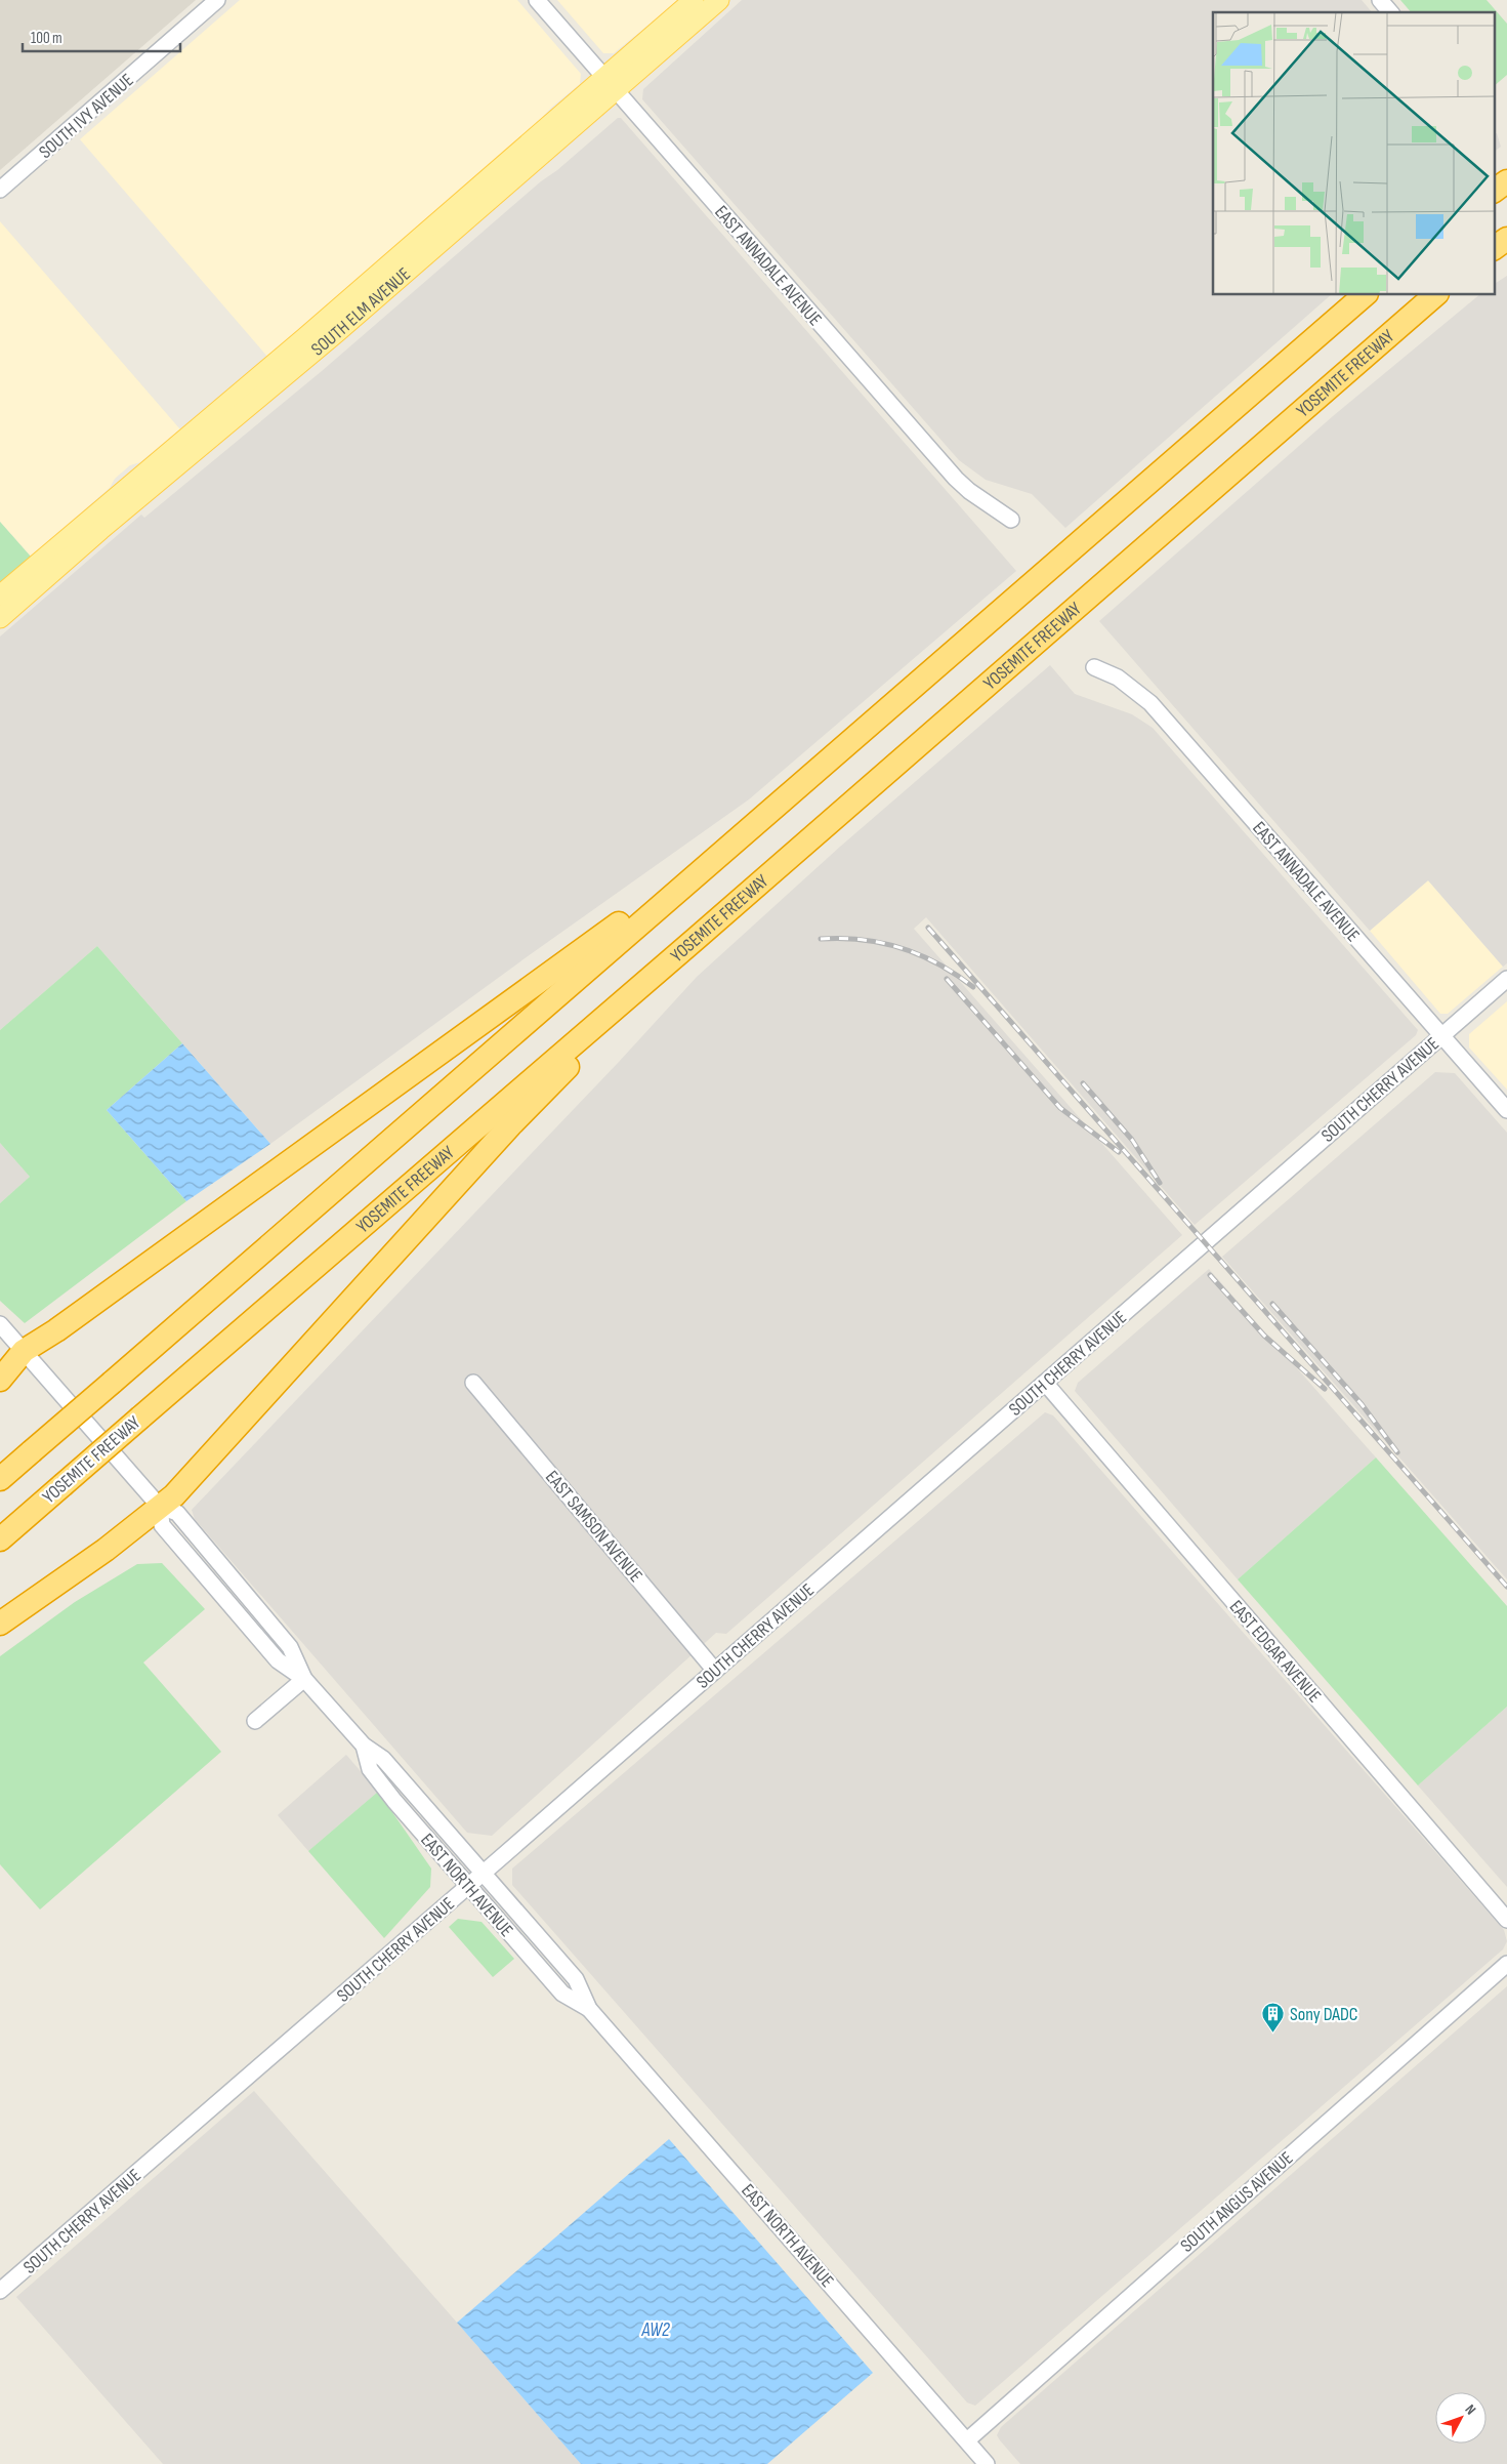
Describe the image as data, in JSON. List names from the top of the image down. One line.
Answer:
{"streets":{"highway":["YOSEMITE FREEWAY"],"main road":["SOUTH ELM AVENUE"],"street":["SOUTH IVY AVENUE","EAST ANNADALE AVENUE","SOUTH CHERRY AVENUE","EAST SAMSON AVENUE","EAST EDGAR AVENUE","EAST NORTH AVENUE","SOUTH ANGUS AVENUE"]},"crossings":[["EAST ANNADALE AVENUE","SOUTH ELM AVENUE"],["EAST ANNADALE AVENUE","SOUTH CHERRY AVENUE"],["SOUTH CHERRY AVENUE","EAST SAMSON AVENUE"],["SOUTH CHERRY AVENUE","EAST EDGAR AVENUE"],["SOUTH CHERRY AVENUE","EAST NORTH AVENUE"],["EAST NORTH AVENUE","SOUTH ANGUS AVENUE"]],"water":["AW2"],"places":{"building":["Sony DADC"]},"scale_bar":"100 m","north":"top right"}
